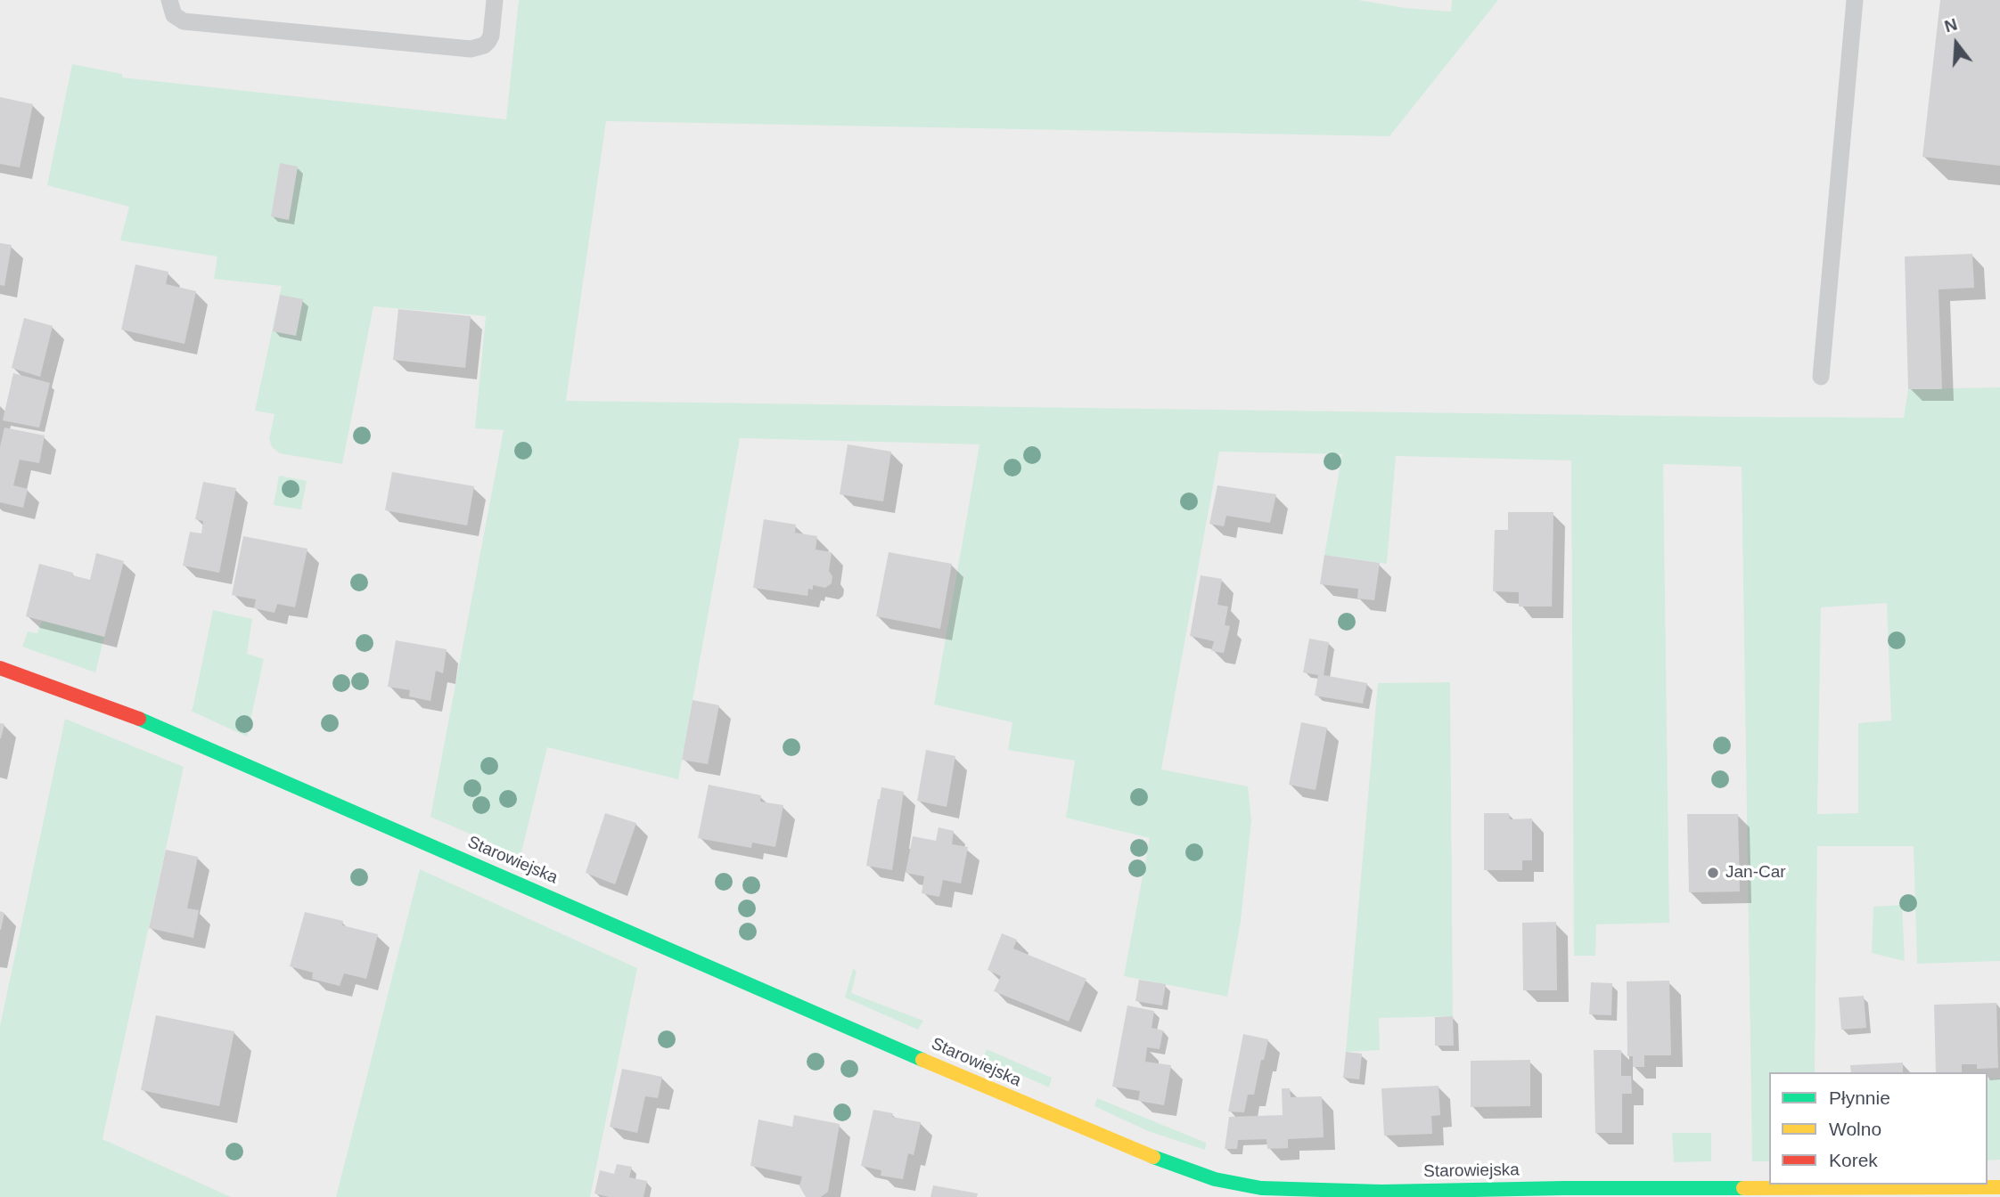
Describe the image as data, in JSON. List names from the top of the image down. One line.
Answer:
{"streets":{"street":["Starowiejska"]},"places":["Jan-Car"],"legend":["Płynnie","Wolno","Korek"],"north":"top"}
